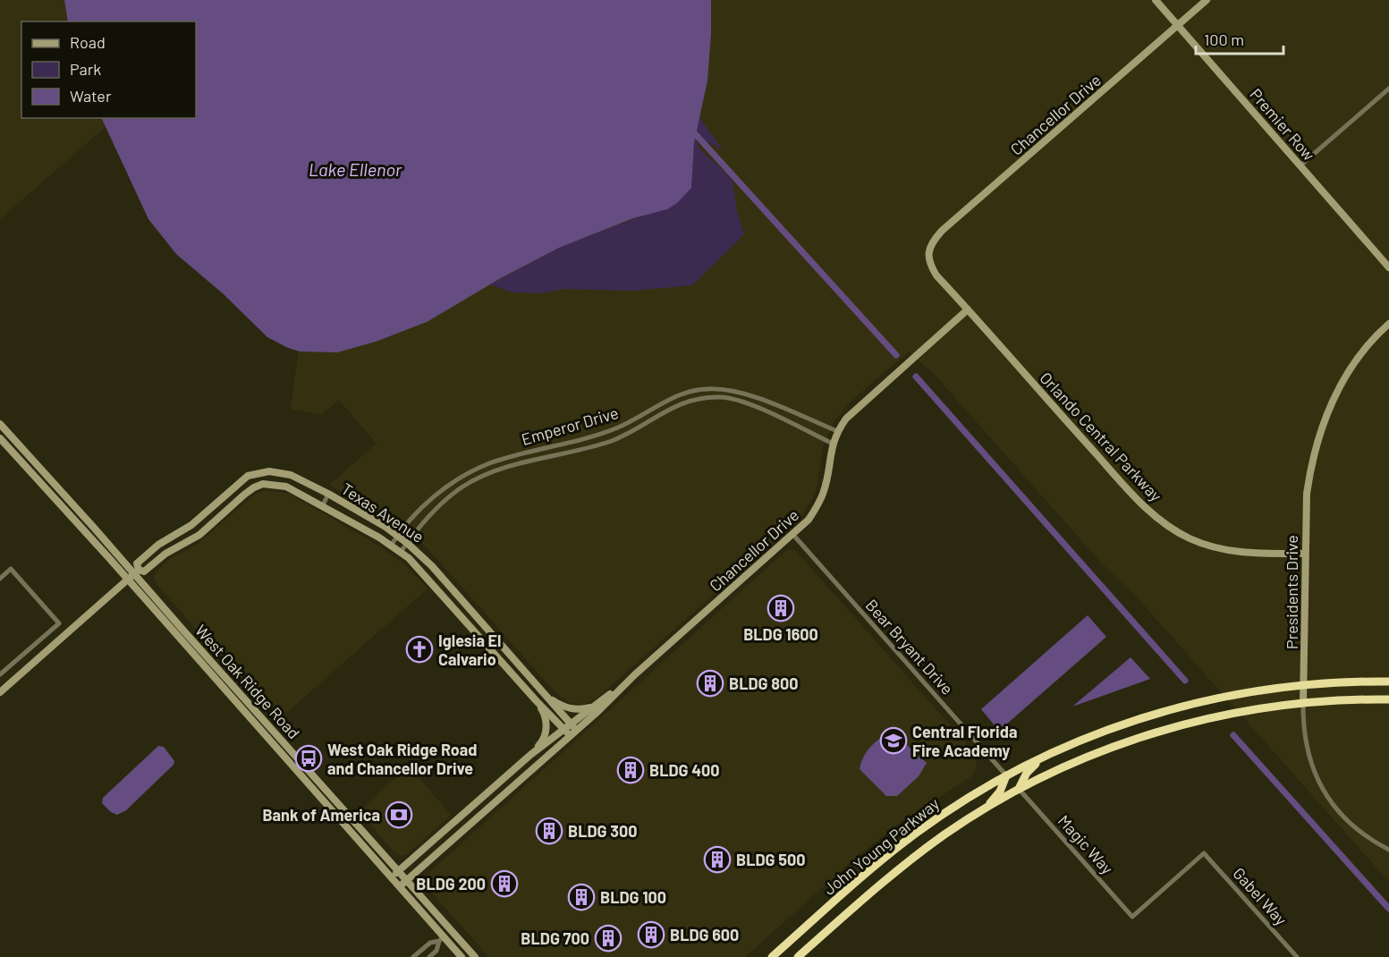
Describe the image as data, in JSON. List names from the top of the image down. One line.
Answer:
{"streets":{"highway":["John Young Parkway"],"street":["Chancellor Drive","Premier Row","Emperor Drive","Orlando Central Parkway","Texas Avenue","Presidents Drive","Bear Bryant Drive","West Oak Ridge Road","Magic Way","Gabel Way"]},"crossings":[["Chancellor Drive","Premier Row"],["Chancellor Drive","Emperor Drive"],["Chancellor Drive","Orlando Central Parkway"],["Chancellor Drive","Texas Avenue"],["Chancellor Drive","Bear Bryant Drive"],["Chancellor Drive","West Oak Ridge Road"],["Emperor Drive","Texas Avenue"],["Orlando Central Parkway","Presidents Drive"],["Texas Avenue","West Oak Ridge Road"],["Presidents Drive","John Young Parkway"],["Bear Bryant Drive","John Young Parkway"],["Magic Way","John Young Parkway"],["Magic Way","Gabel Way"]],"water":["Lake Ellenor"],"places":{"building":["BLDG 1600","BLDG 800","BLDG 400","BLDG 300","BLDG 500","BLDG 200","BLDG 100","BLDG 600","BLDG 700"],"church":["Iglesia El Calvario"],"school or university":["Central Florida Fire Academy"],"bus stop":["West Oak Ridge Road and Chancellor Drive"],"bank":["Bank of America"]},"legend":["Road","Park","Water"],"scale_bar":"100 m"}
